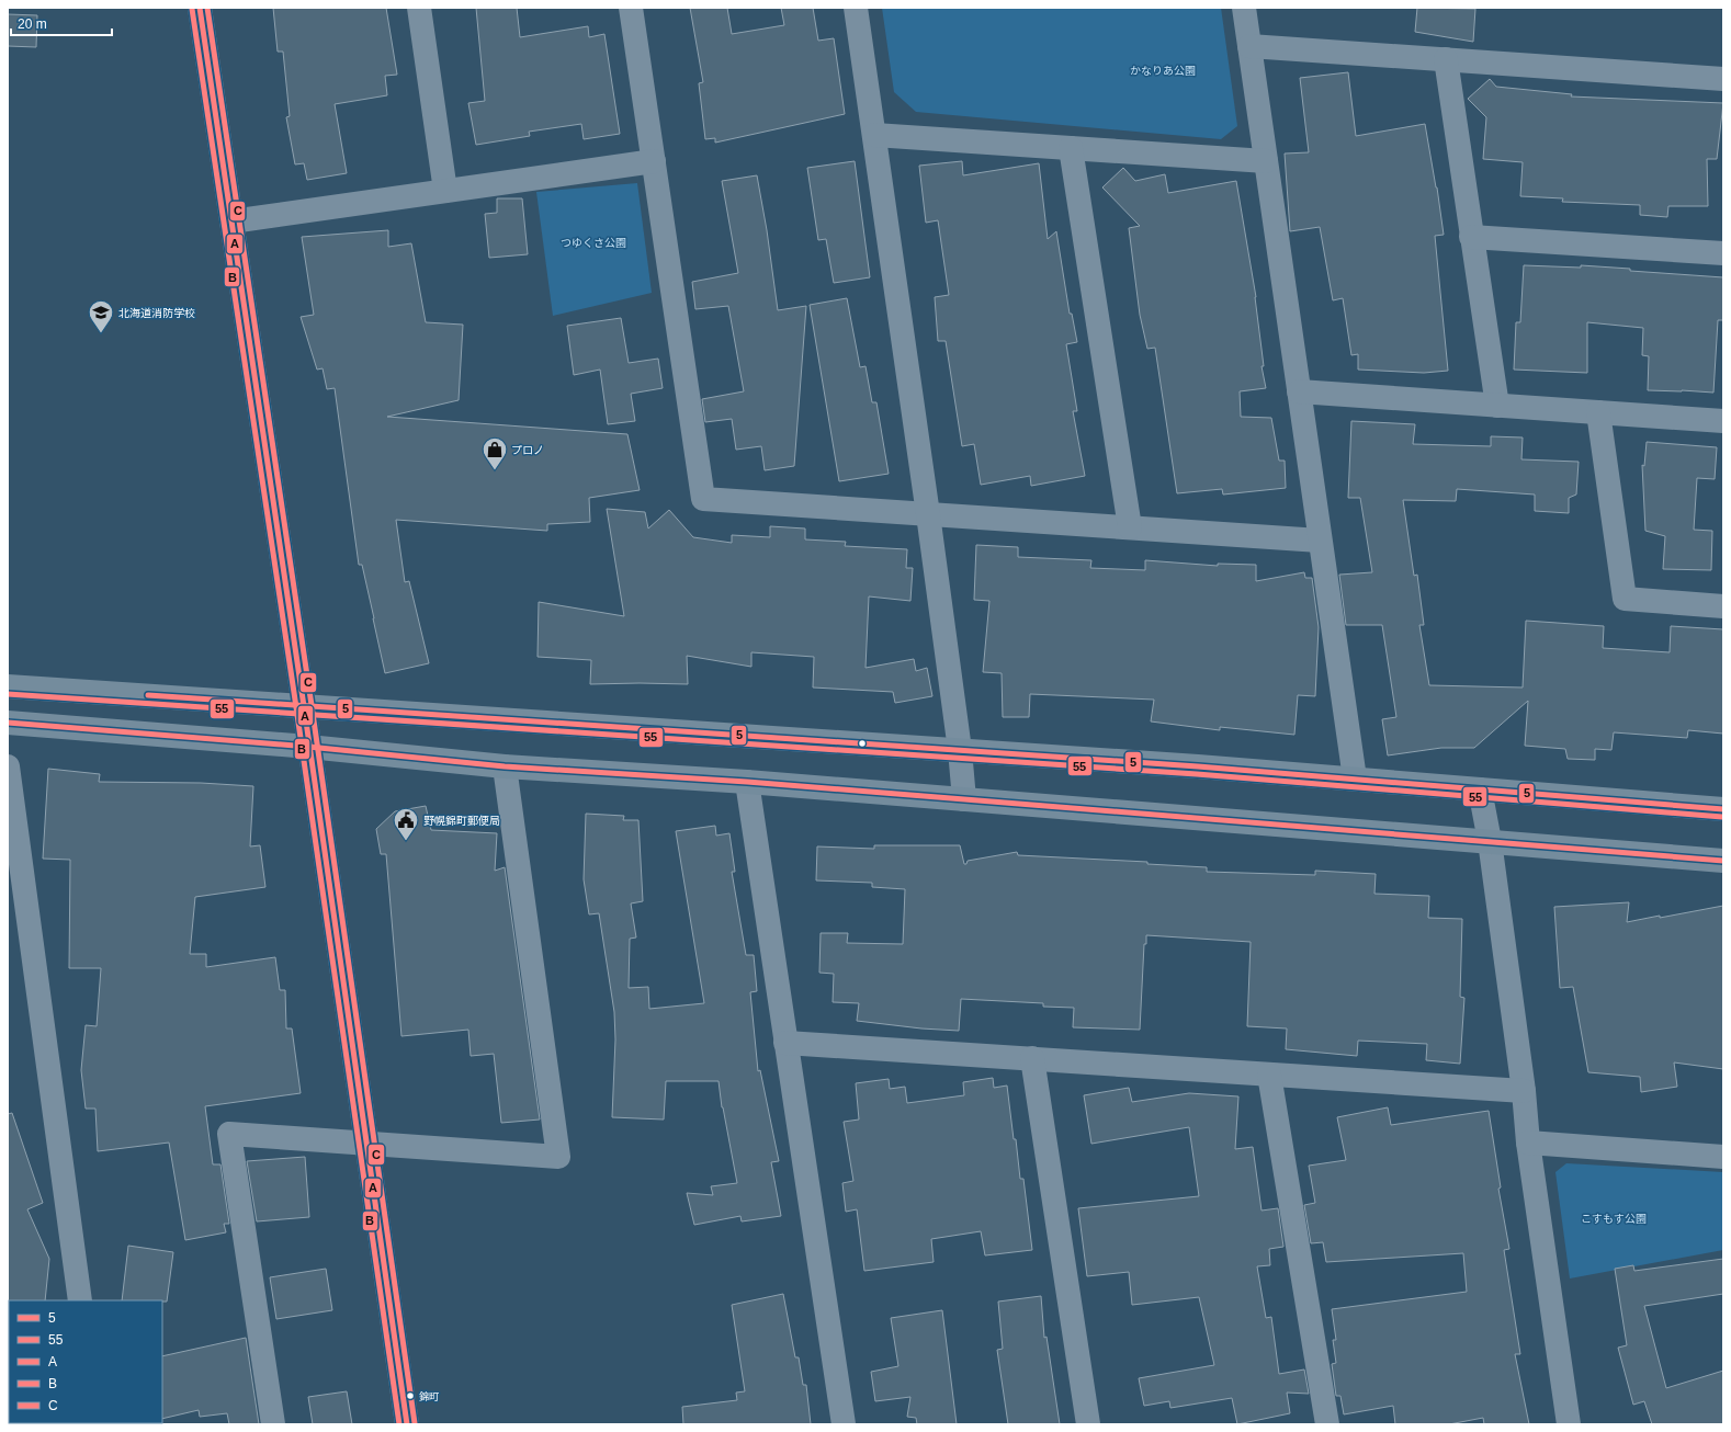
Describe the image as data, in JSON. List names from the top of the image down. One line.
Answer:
{"parks":["かなりあ公園","つゆくさ公園","こすもす公園"],"places":{"school or university":["北海道消防学校"],"shop":["プロノ"],"public building":["野幌錦町郵便局"],"other":["錦町"]},"lines":["transit line A","transit line C","transit line B","transit line 55","transit line 5"],"legend":["5","55","A","B","C"],"scale_bar":"20 m"}
